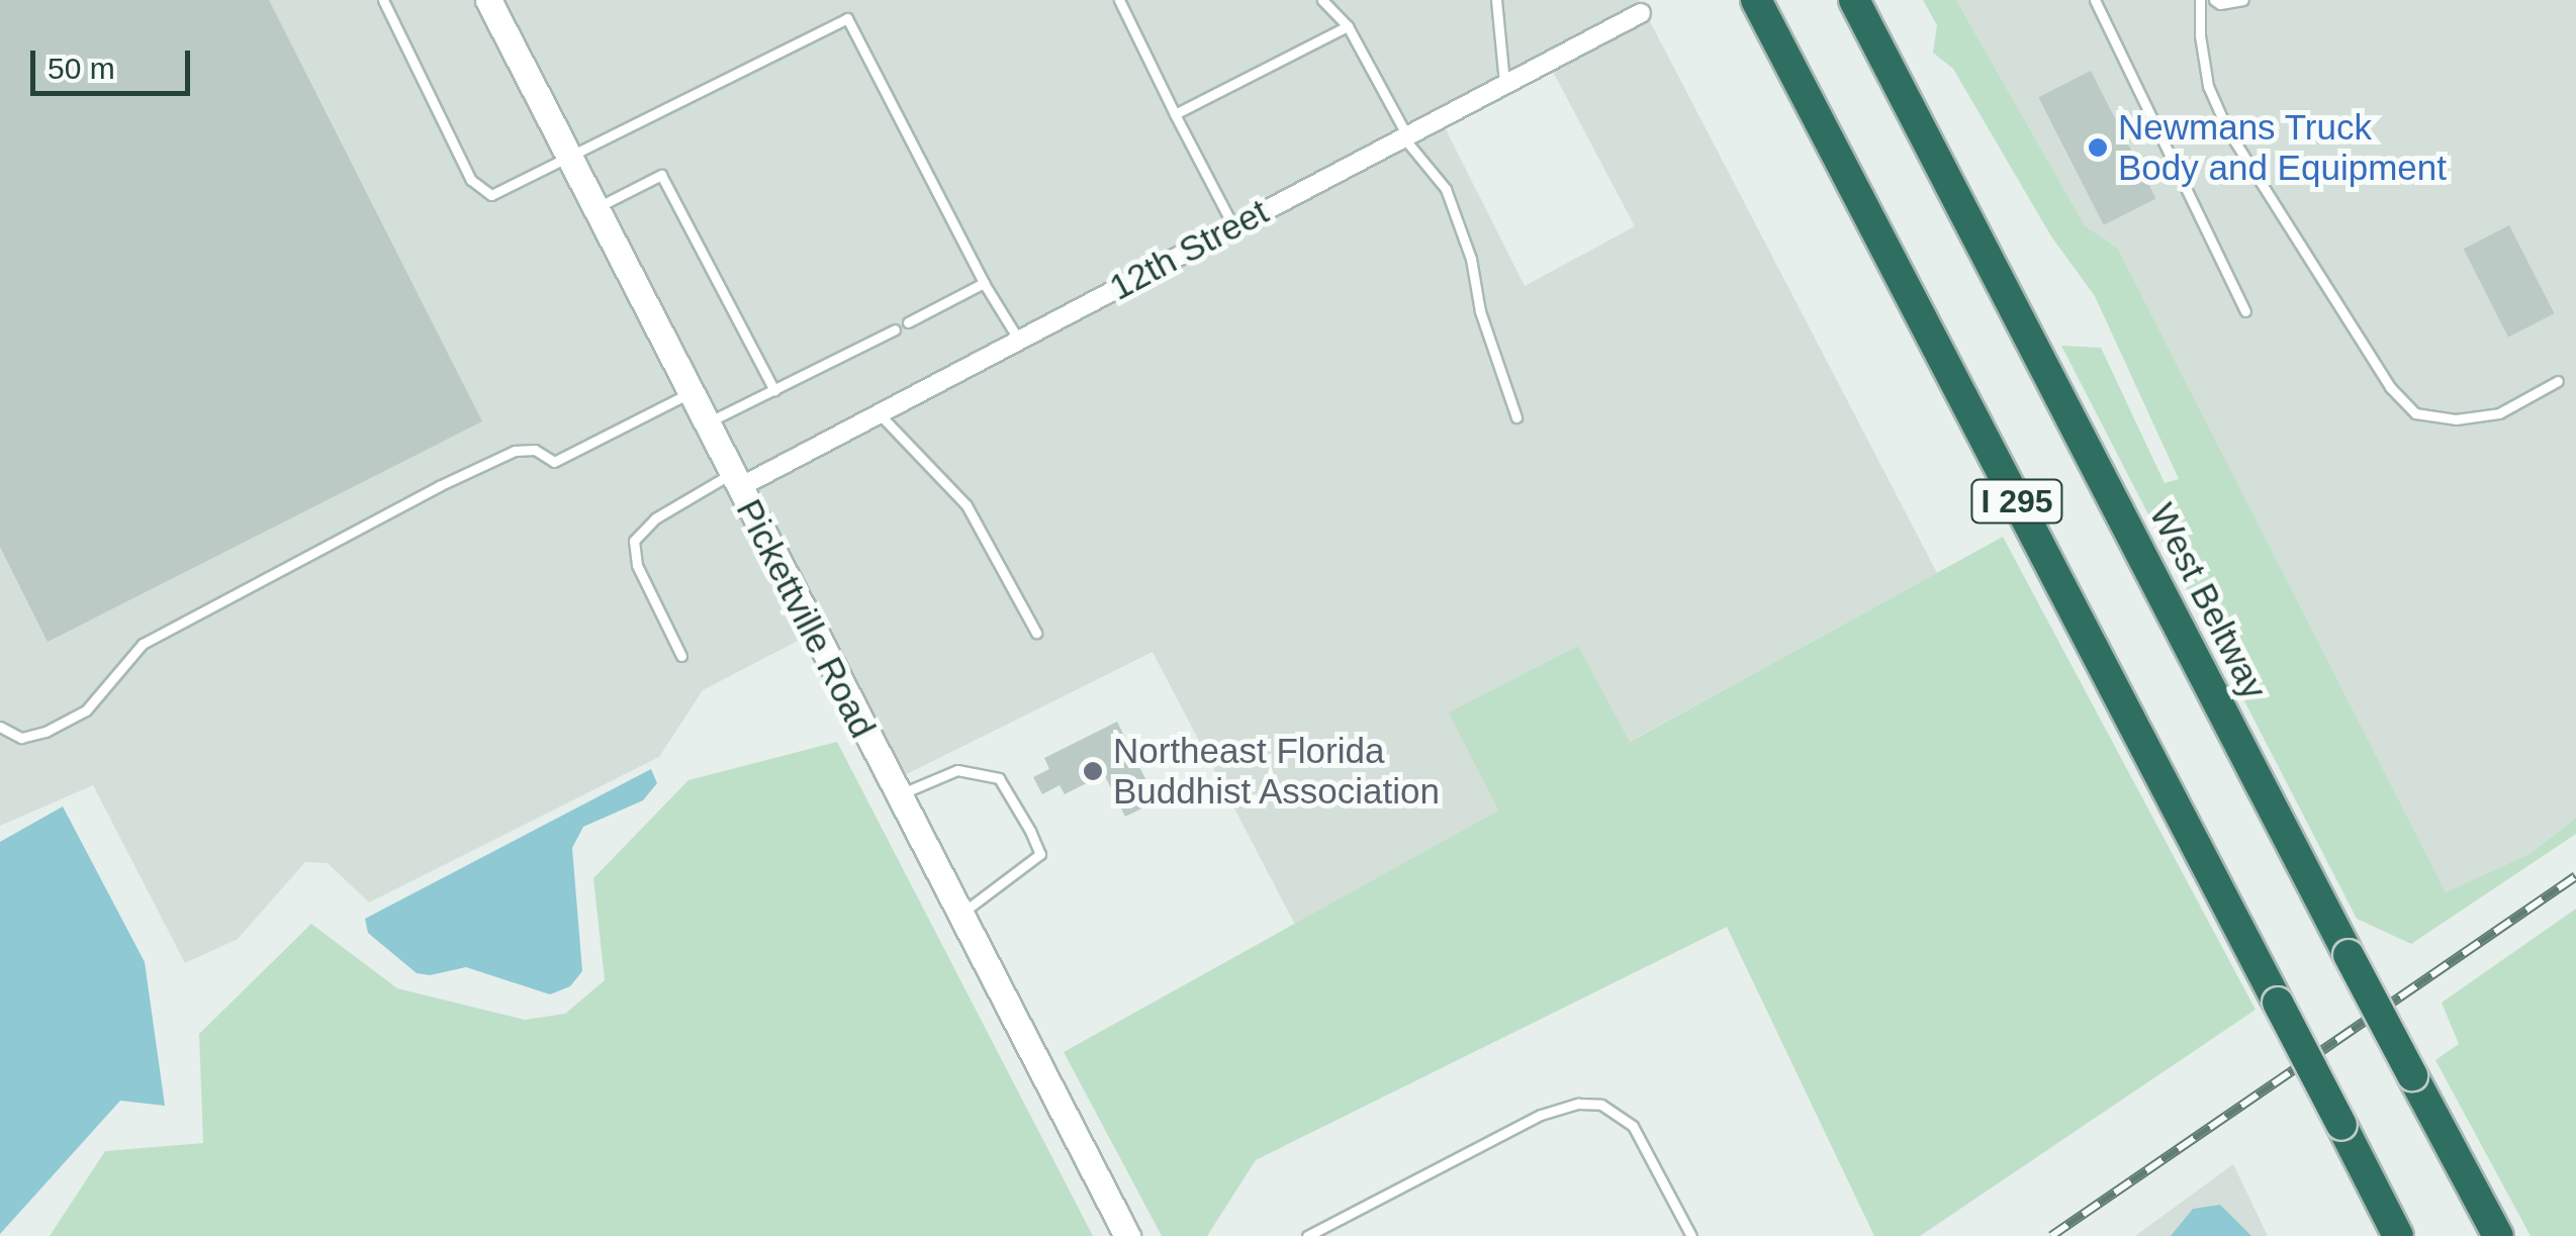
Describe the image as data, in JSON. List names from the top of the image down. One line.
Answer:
{"streets":{"highway":["I 295","West Beltway"],"street":["12th Street","Pickettville Road"]},"crossings":[["12th Street","Pickettville Road"]],"places":["Newmans Truck Body and Equipment","Northeast Florida Buddhist Association"],"scale_bar":"50 m"}
